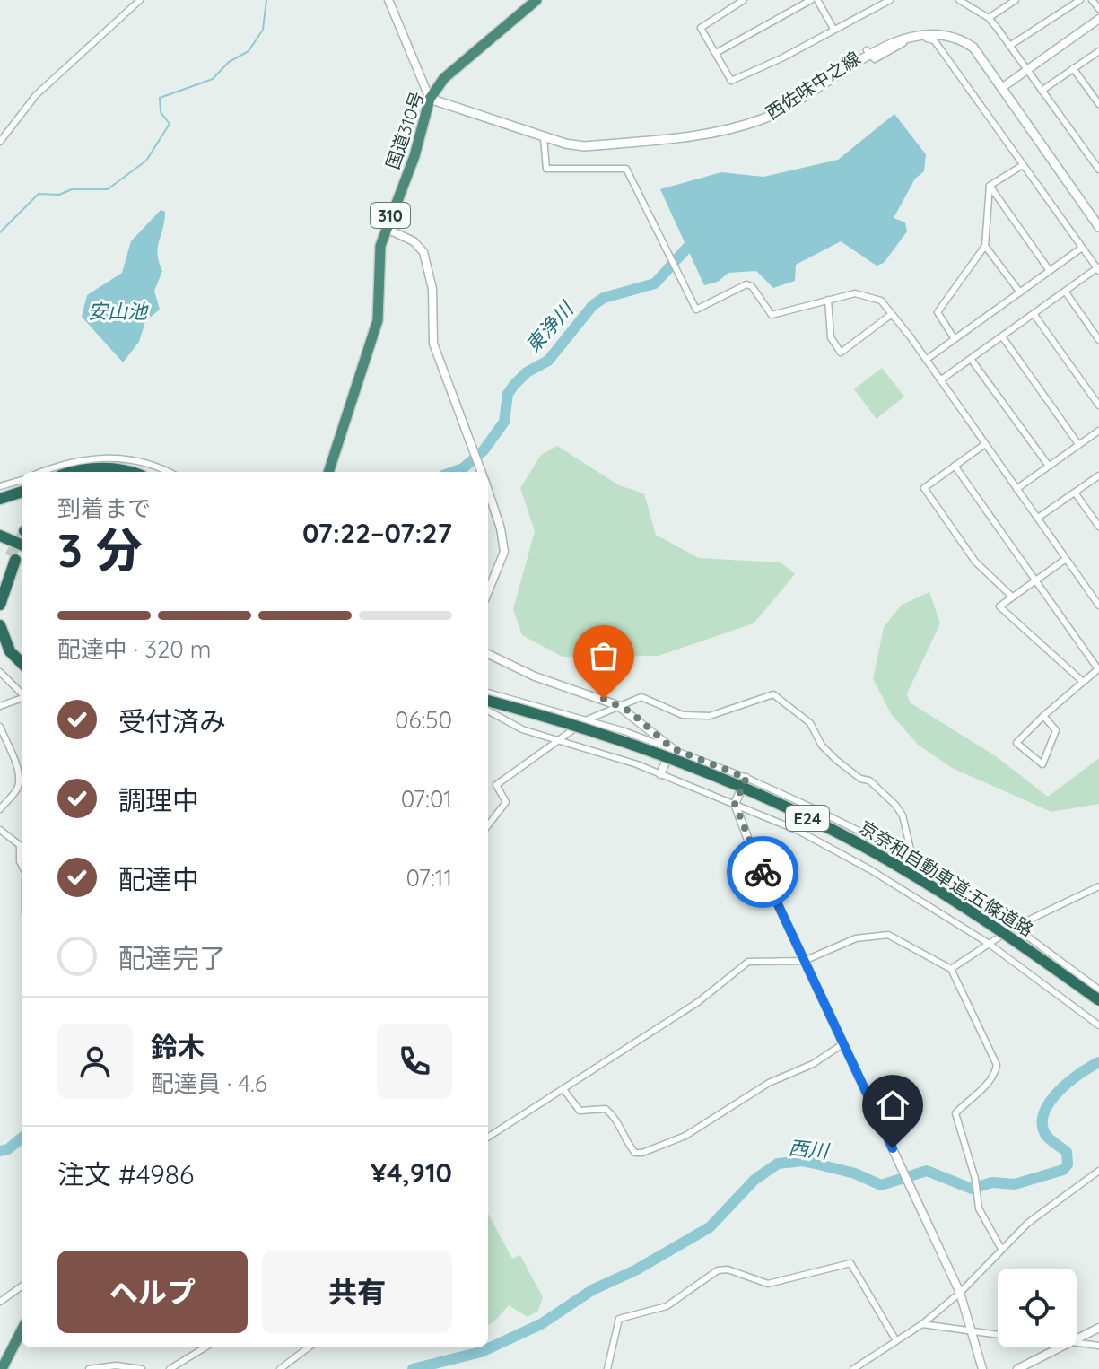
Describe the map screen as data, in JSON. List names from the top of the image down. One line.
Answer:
{"streets":{"highway":["国道310号","310","E24","京奈和自動車道;五條道路"],"main road":["西佐味中之線"]},"crossings":[["西佐味中之線","国道310号"]],"water":["安山池","東浄川","西川"],"page":{"heading":["3 分","到着まで","07:22–07:27"],"panel":["鈴木","配達員 · 4.6","注文 #4986","¥4,910"],"bar":"配達中 · 320 m","list":[["受付済み","06:50"],["調理中","07:01"],["配達中","07:11"],"配達完了"],"buttons":["ヘルプ","共有"]}}
